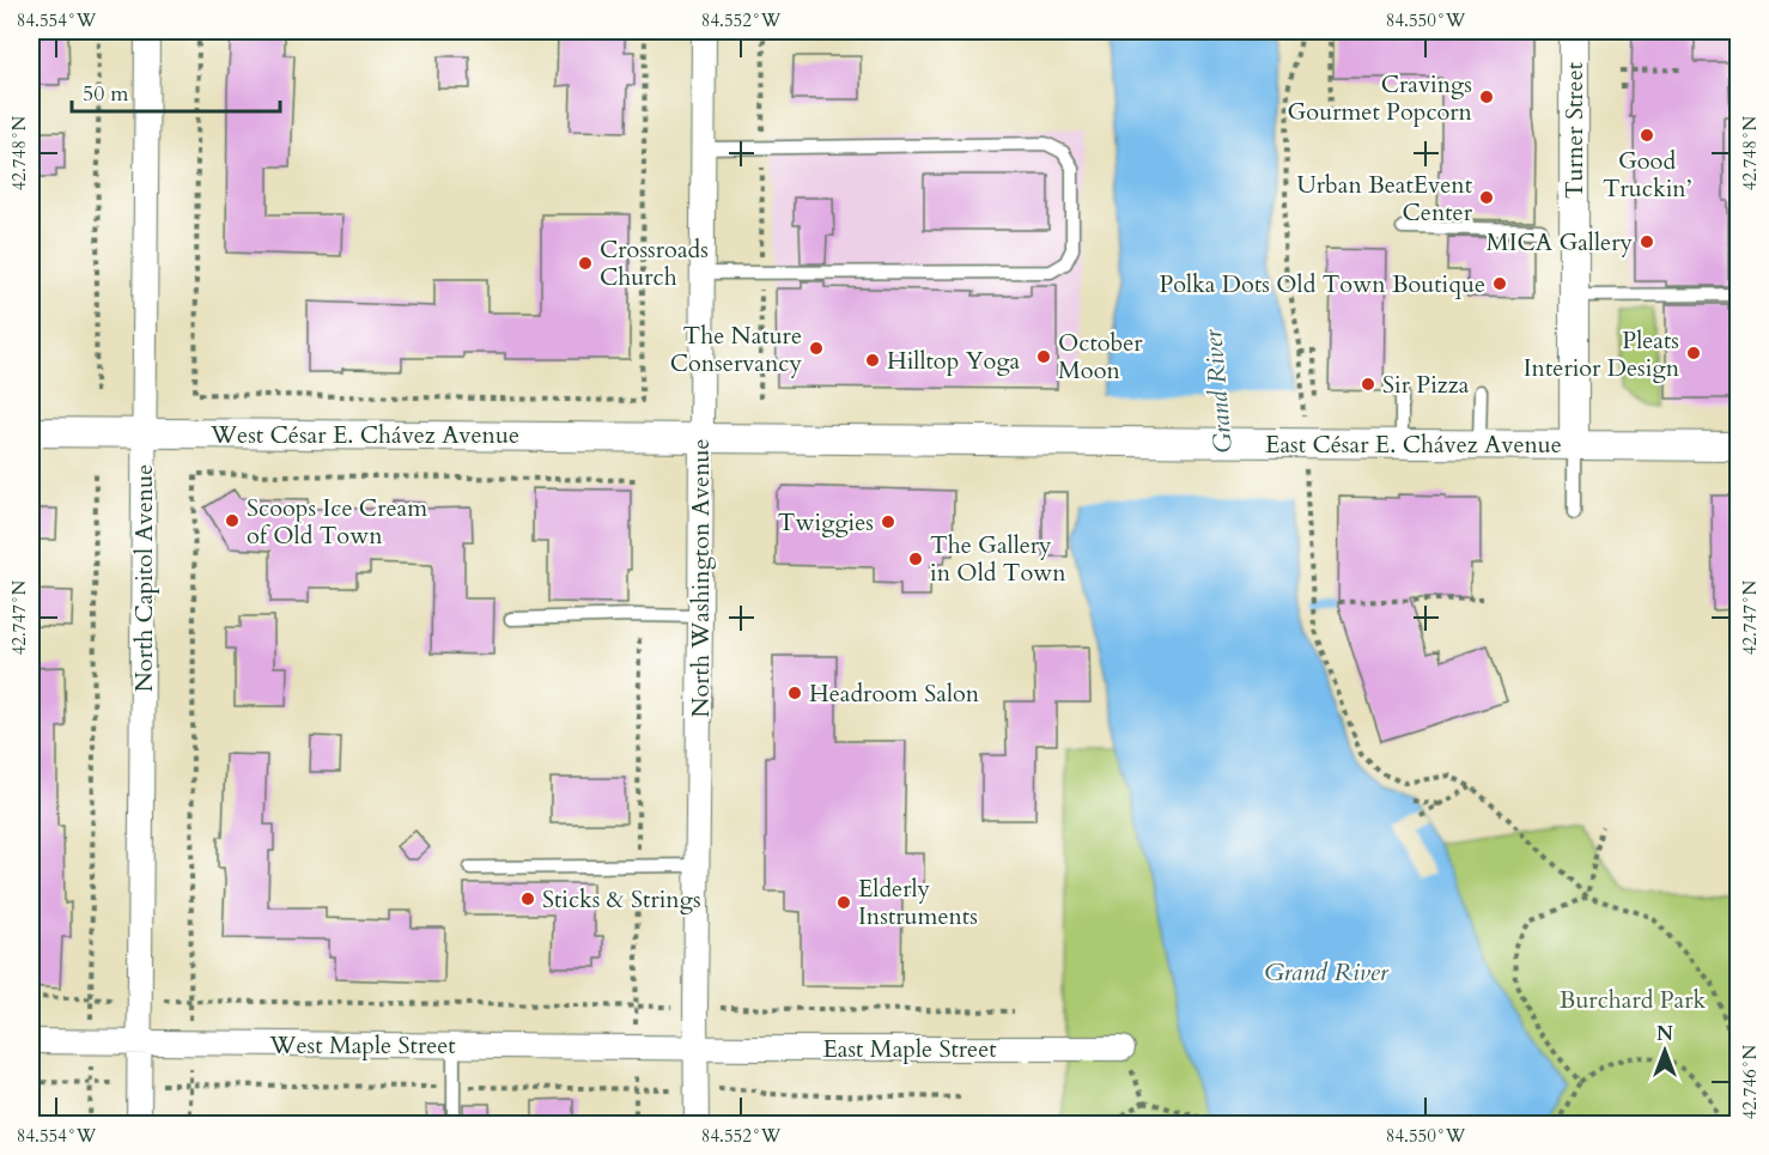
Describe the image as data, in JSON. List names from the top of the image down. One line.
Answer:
{"streets":{"street":["Turner Street","West César E. Chávez Avenue","East César E. Chávez Avenue","North Capitol Avenue","North Washington Avenue","West Maple Street","East Maple Street"]},"crossings":[["Turner Street","East César E. Chávez Avenue"],["West César E. Chávez Avenue","East César E. Chávez Avenue"],["West César E. Chávez Avenue","North Capitol Avenue"],["West César E. Chávez Avenue","North Washington Avenue"],["East César E. Chávez Avenue","North Washington Avenue"],["North Capitol Avenue","West Maple Street"],["North Washington Avenue","West Maple Street"],["North Washington Avenue","East Maple Street"],["West Maple Street","East Maple Street"]],"water":["Grand River"],"parks":["Burchard Park"],"places":["Cravings Gourmet Popcorn","Good Truckin’","Urban BeatEvent Center","MICA Gallery","Crossroads Church","Polka Dots Old Town Boutique","The Nature Conservancy","Pleats Interior Design","October Moon","Hilltop Yoga","Sir Pizza","Scoops Ice Cream of Old Town","Twiggies","The Gallery in Old Town","Headroom Salon","Sticks & Strings","Elderly Instruments"],"scale_bar":"50 m","north":"top","coordinates":["84.554°W","84.552°W","84.550°W","42.748°N","42.747°N","42.746°N"]}
